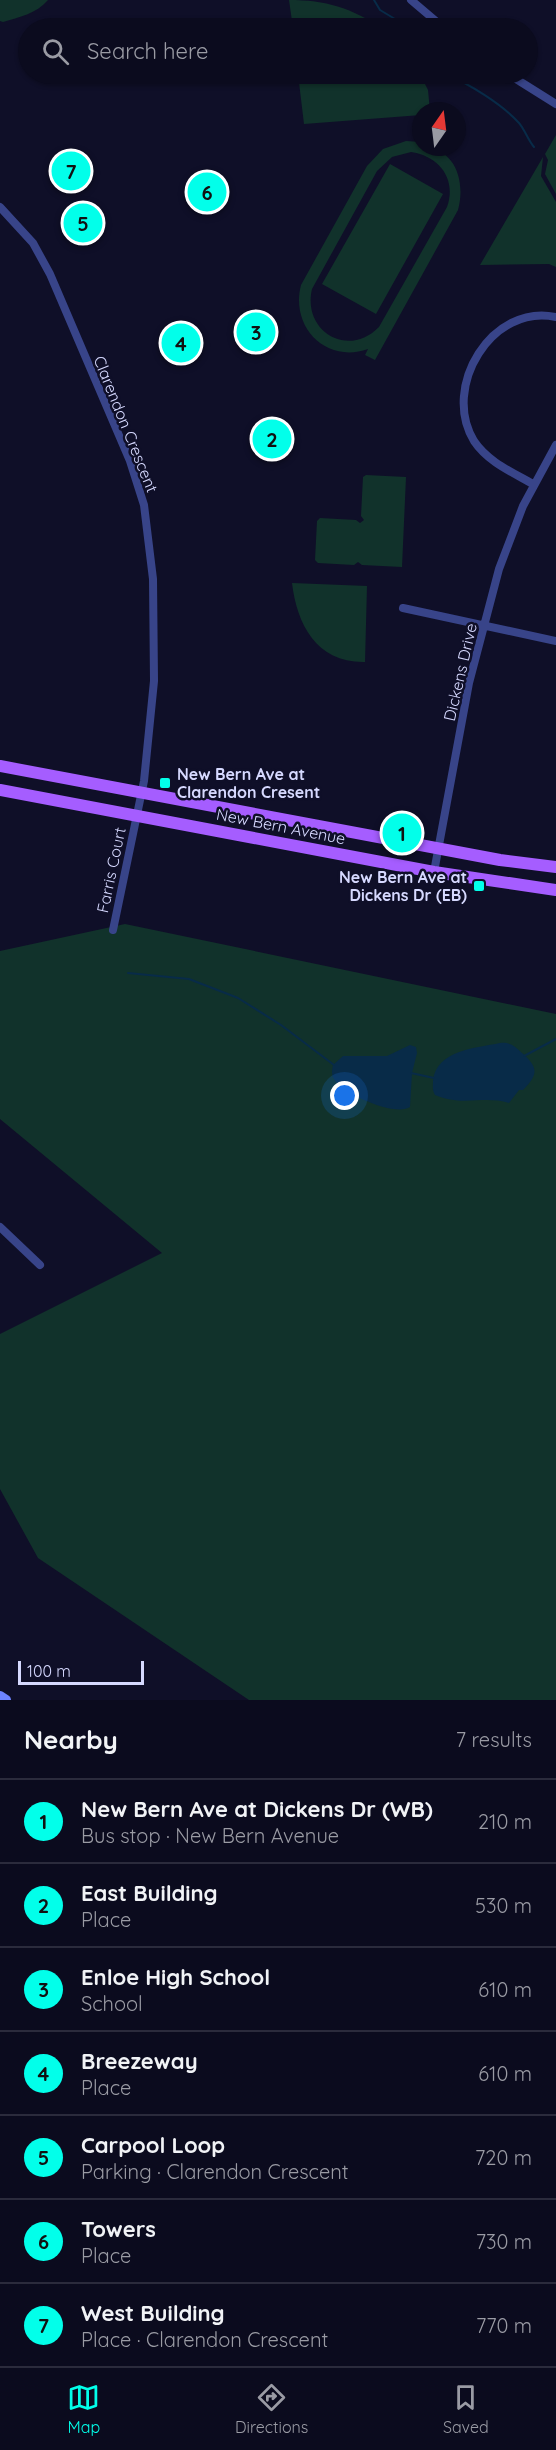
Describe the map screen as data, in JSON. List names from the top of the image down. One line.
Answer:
{"streets":{"main road":["New Bern Avenue"],"street":["Clarendon Crescent","Dickens Drive","Farris Court"]},"crossings":[["Clarendon Crescent","New Bern Avenue"],["Clarendon Crescent","Farris Court"],["Dickens Drive","New Bern Avenue"],["New Bern Avenue","Farris Court"]],"places":{"transit":["New Bern Ave at Clarendon Cresent","New Bern Ave at Dickens Dr (EB)"]},"scale_bar":"100 m","north":"top","page":{"search":"Search here","pins":["7","6","5","3","4","2","1"],"scale":"100 m","heading":["Nearby","7 results"],"list":[{"mark":"1","name":"New Bern Ave at Dickens Dr (WB)","note":"Bus stop · New Bern Avenue","value":"210 m"},{"mark":"2","name":"East Building","note":"Place","value":"530 m"},{"mark":"3","name":"Enloe High School","note":"School","value":"610 m"},{"mark":"4","name":"Breezeway","note":"Place","value":"610 m"},{"mark":"5","name":"Carpool Loop","note":"Parking · Clarendon Crescent","value":"720 m"},{"mark":"6","name":"Towers","note":"Place","value":"730 m"},{"mark":"7","name":"West Building","note":"Place · Clarendon Crescent","value":"770 m"}],"nav":["Map","Directions","Saved"]}}
